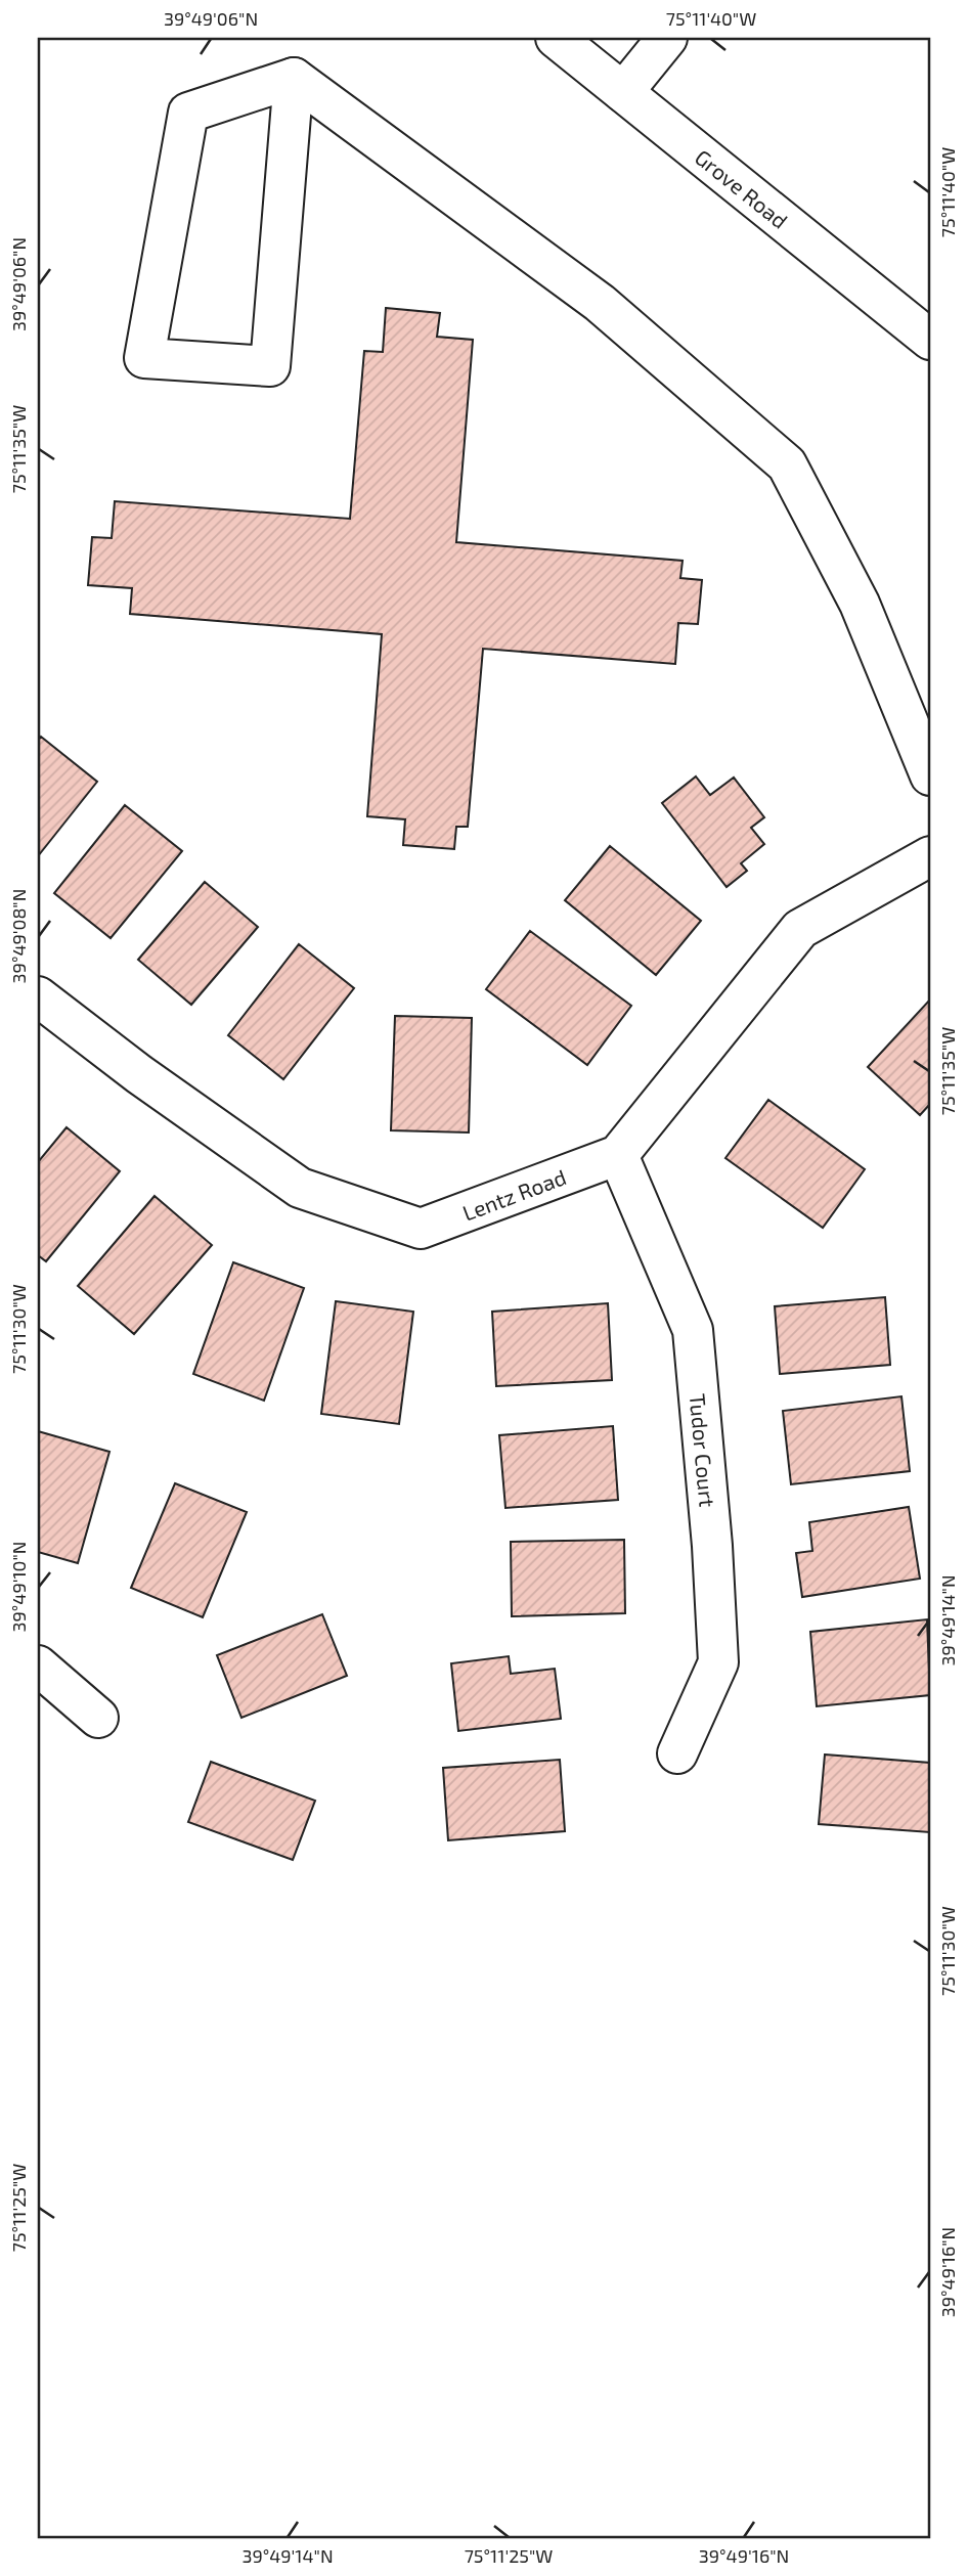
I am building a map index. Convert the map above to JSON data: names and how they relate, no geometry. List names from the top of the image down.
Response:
{
  "streets": {
    "street": ["Grove Road", "Lentz Road", "Tudor Court"]
  },
  "crossings": [
    ["Lentz Road", "Tudor Court"]
  ],
  "coordinates": [
    "39°49'06\"N",
    "75°11'40\"W",
    "75°11'35\"W",
    "39°49'08\"N",
    "75°11'30\"W",
    "39°49'10\"N",
    "39°49'14\"N",
    "75°11'25\"W",
    "39°49'16\"N"
  ]
}
